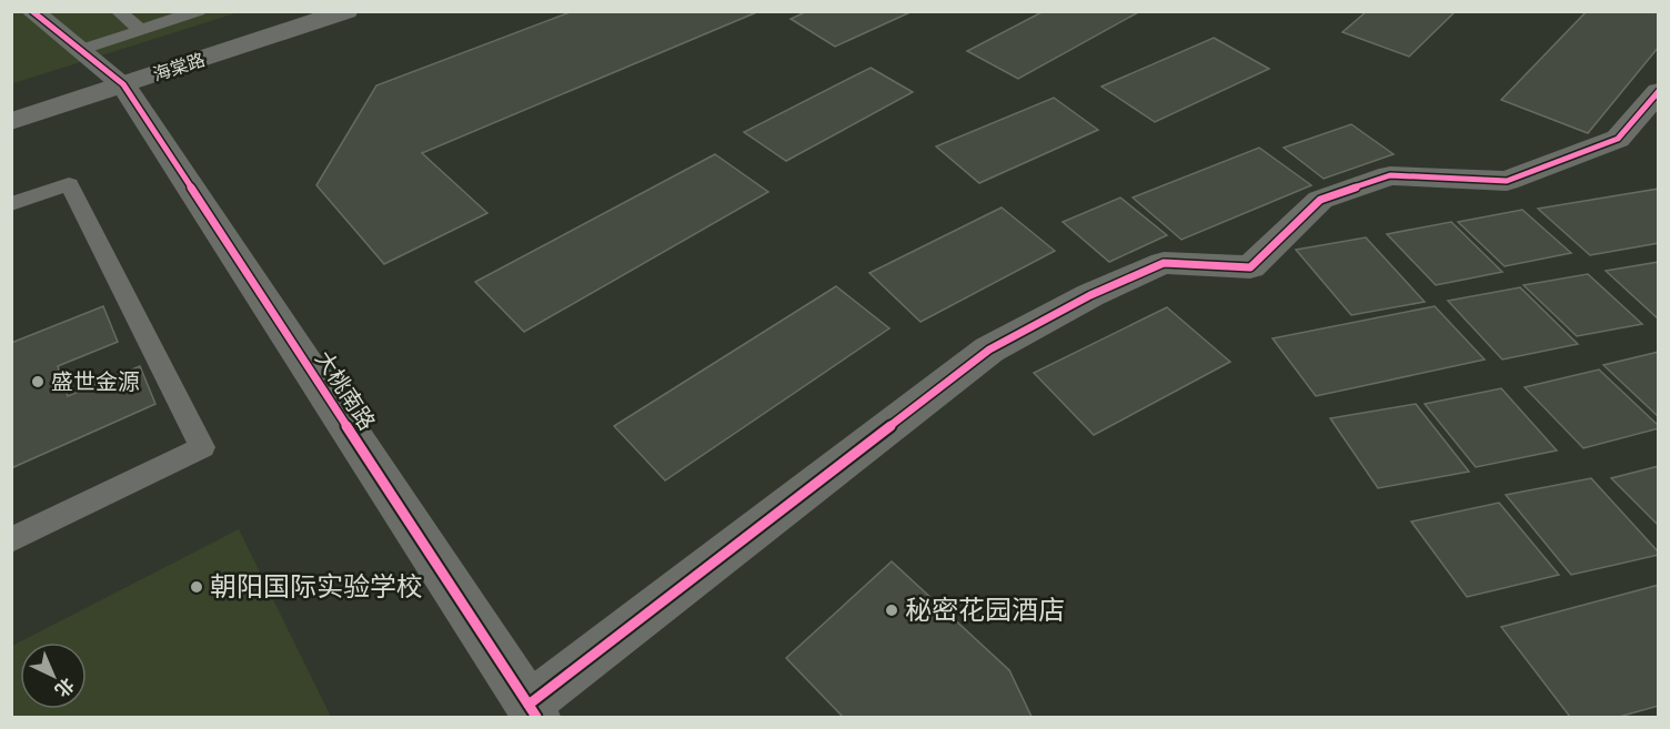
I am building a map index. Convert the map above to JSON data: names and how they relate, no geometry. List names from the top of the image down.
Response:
{
  "streets": {
    "street": ["海棠路", "大桃南路"]
  },
  "crossings": [
    ["海棠路", "大桃南路"]
  ],
  "places": ["盛世金源", "朝阳国际实验学校", "秘密花园酒店"],
  "north": "bottom right"
}
